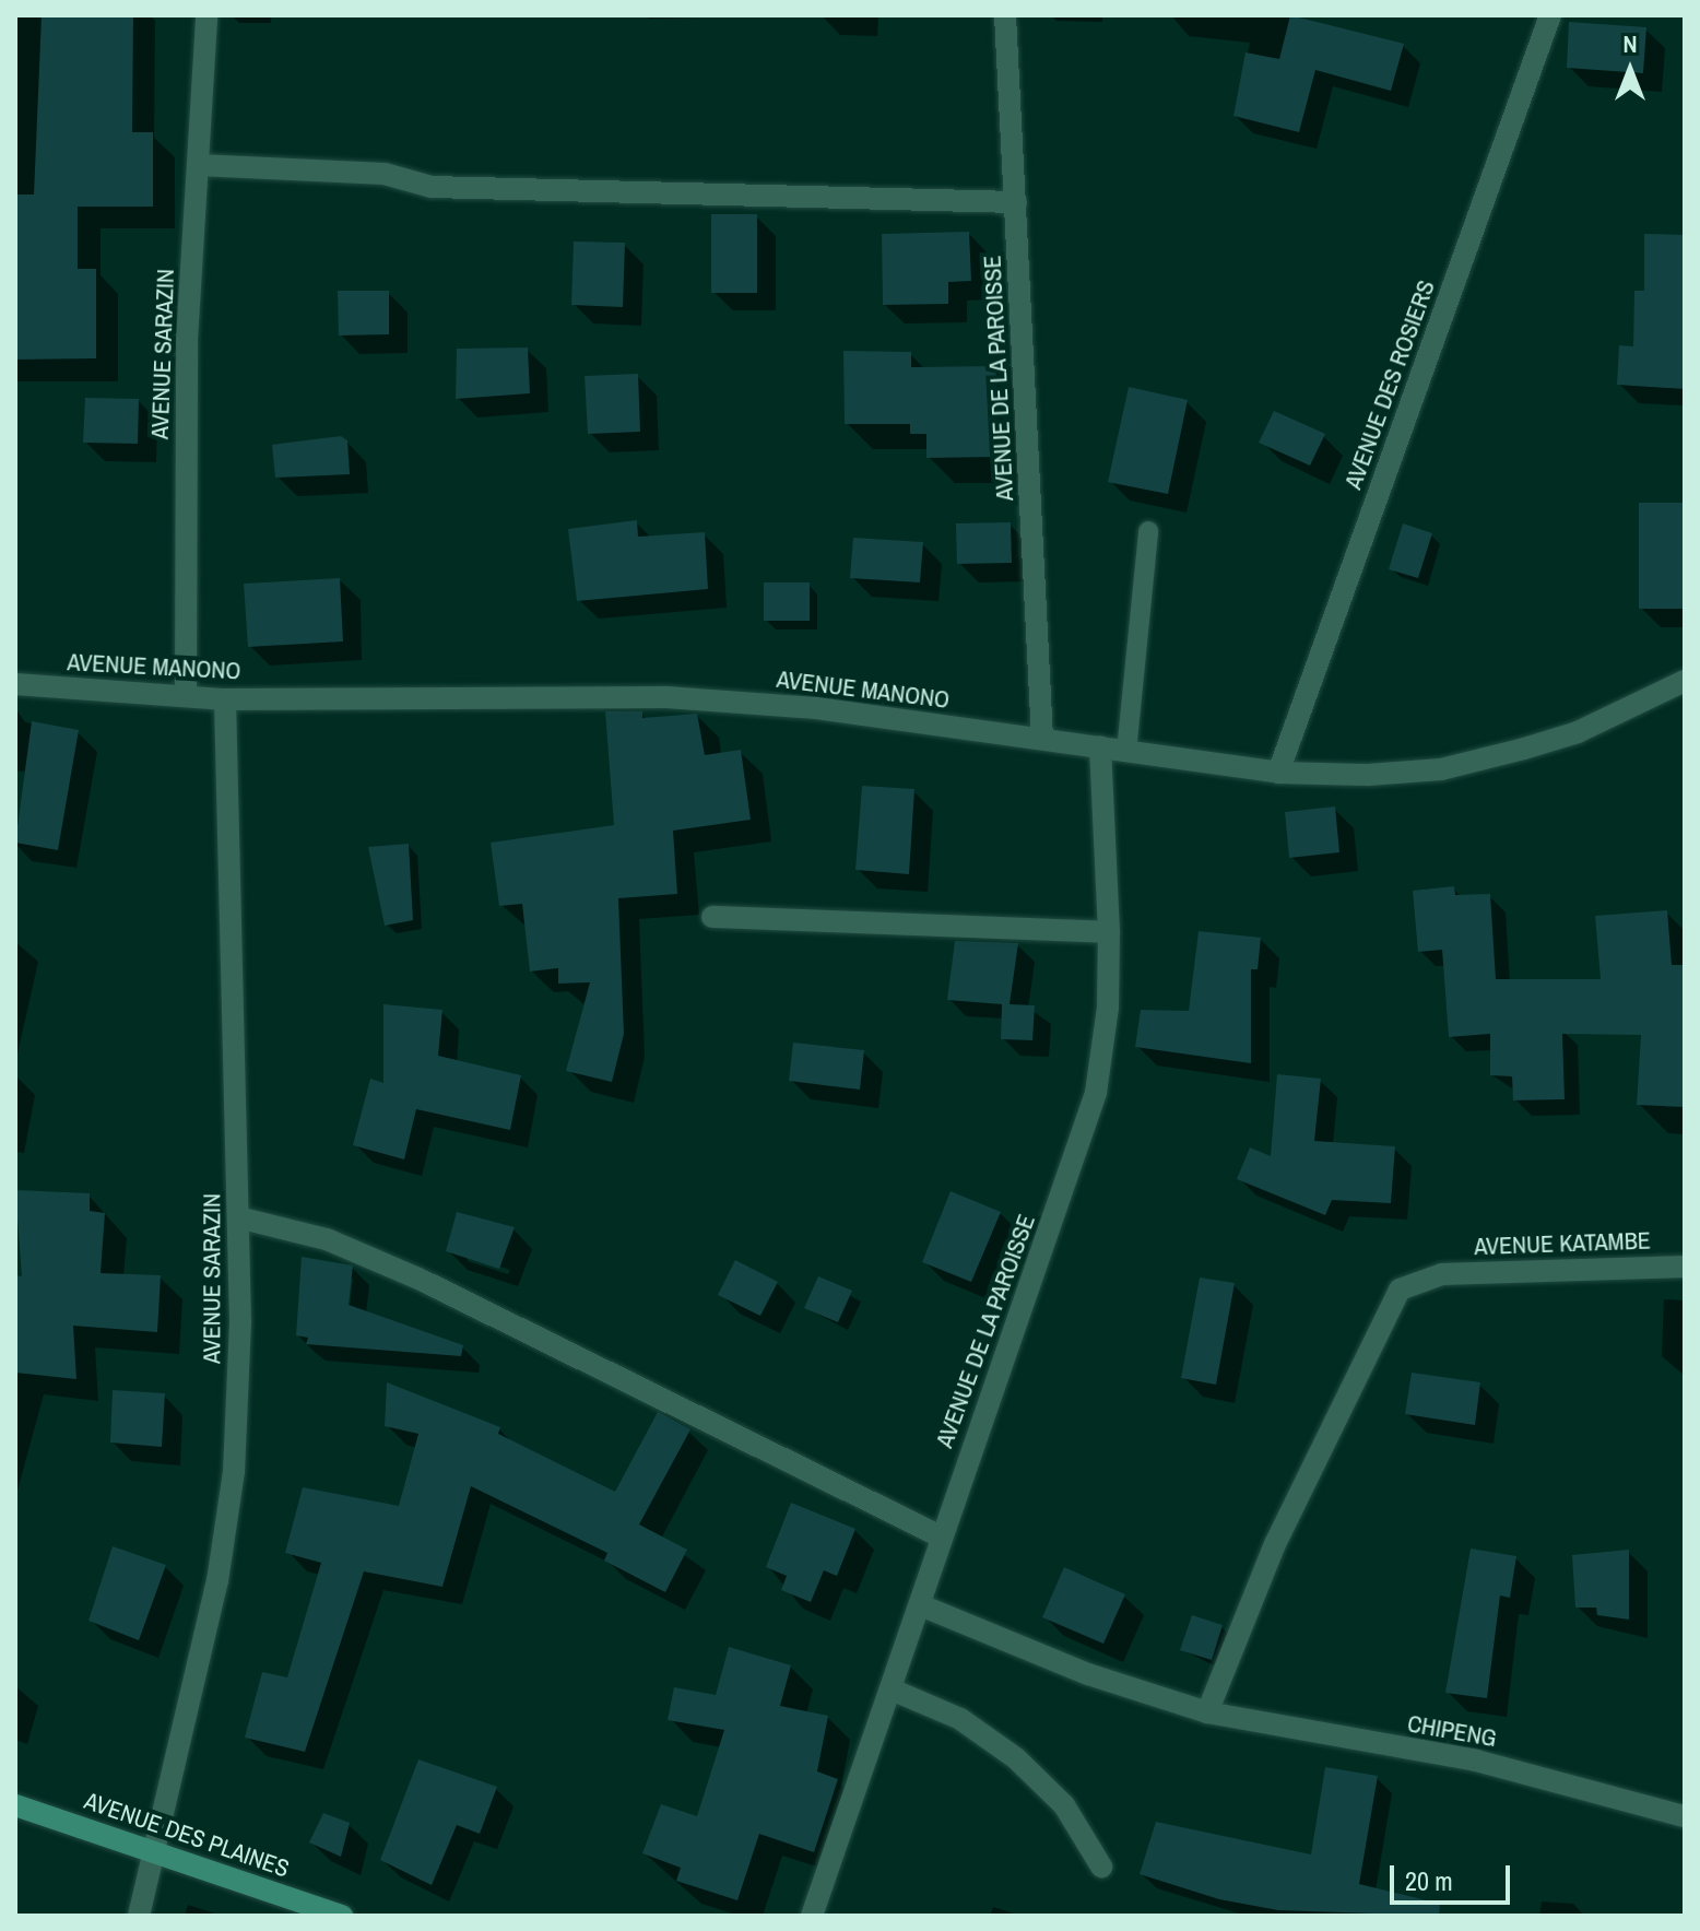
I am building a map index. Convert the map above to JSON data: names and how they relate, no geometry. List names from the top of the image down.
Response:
{
  "streets": {
    "street": [
      "AVENUE SARAZIN",
      "AVENUE DE LA PAROISSE",
      "AVENUE DES ROSIERS",
      "AVENUE MANONO",
      "AVENUE KATAMBE",
      "CHIPENG",
      "AVENUE DES PLAINES"
    ]
  },
  "crossings": [
    ["AVENUE SARAZIN", "AVENUE MANONO"],
    ["AVENUE SARAZIN", "AVENUE DES PLAINES"],
    ["AVENUE DE LA PAROISSE", "AVENUE MANONO"],
    ["AVENUE DE LA PAROISSE", "CHIPENG"],
    ["AVENUE DES ROSIERS", "AVENUE MANONO"],
    ["AVENUE KATAMBE", "CHIPENG"]
  ],
  "scale_bar": "20 m",
  "north": "top"
}
